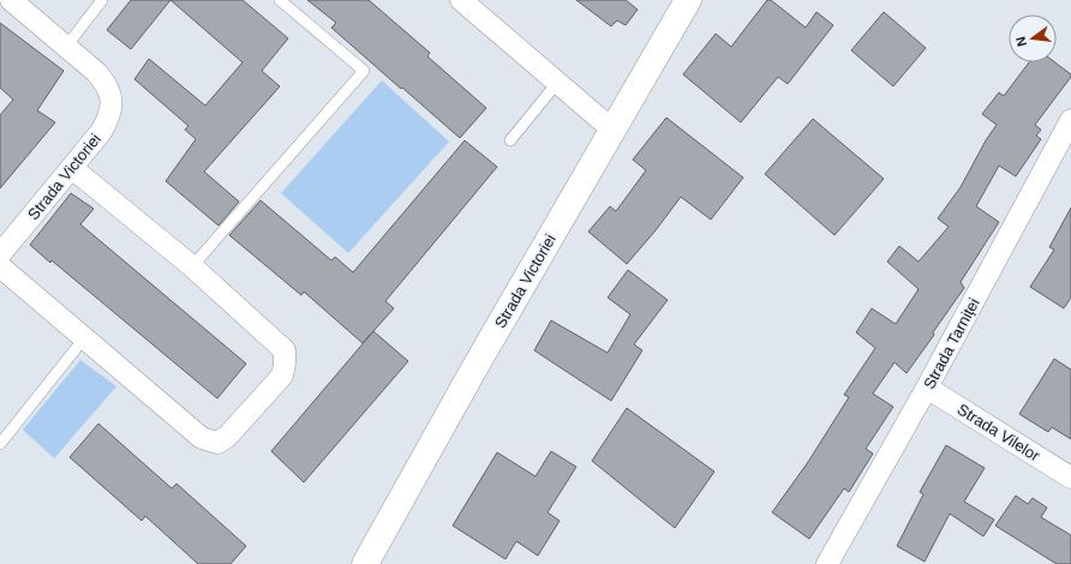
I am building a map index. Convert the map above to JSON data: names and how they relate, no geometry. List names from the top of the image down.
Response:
{
  "streets": {
    "street": ["Strada Victoriei", "Strada Tarniței", "Strada Vilelor"]
  },
  "crossings": [
    ["Strada Tarniței", "Strada Vilelor"]
  ],
  "north": "left"
}
